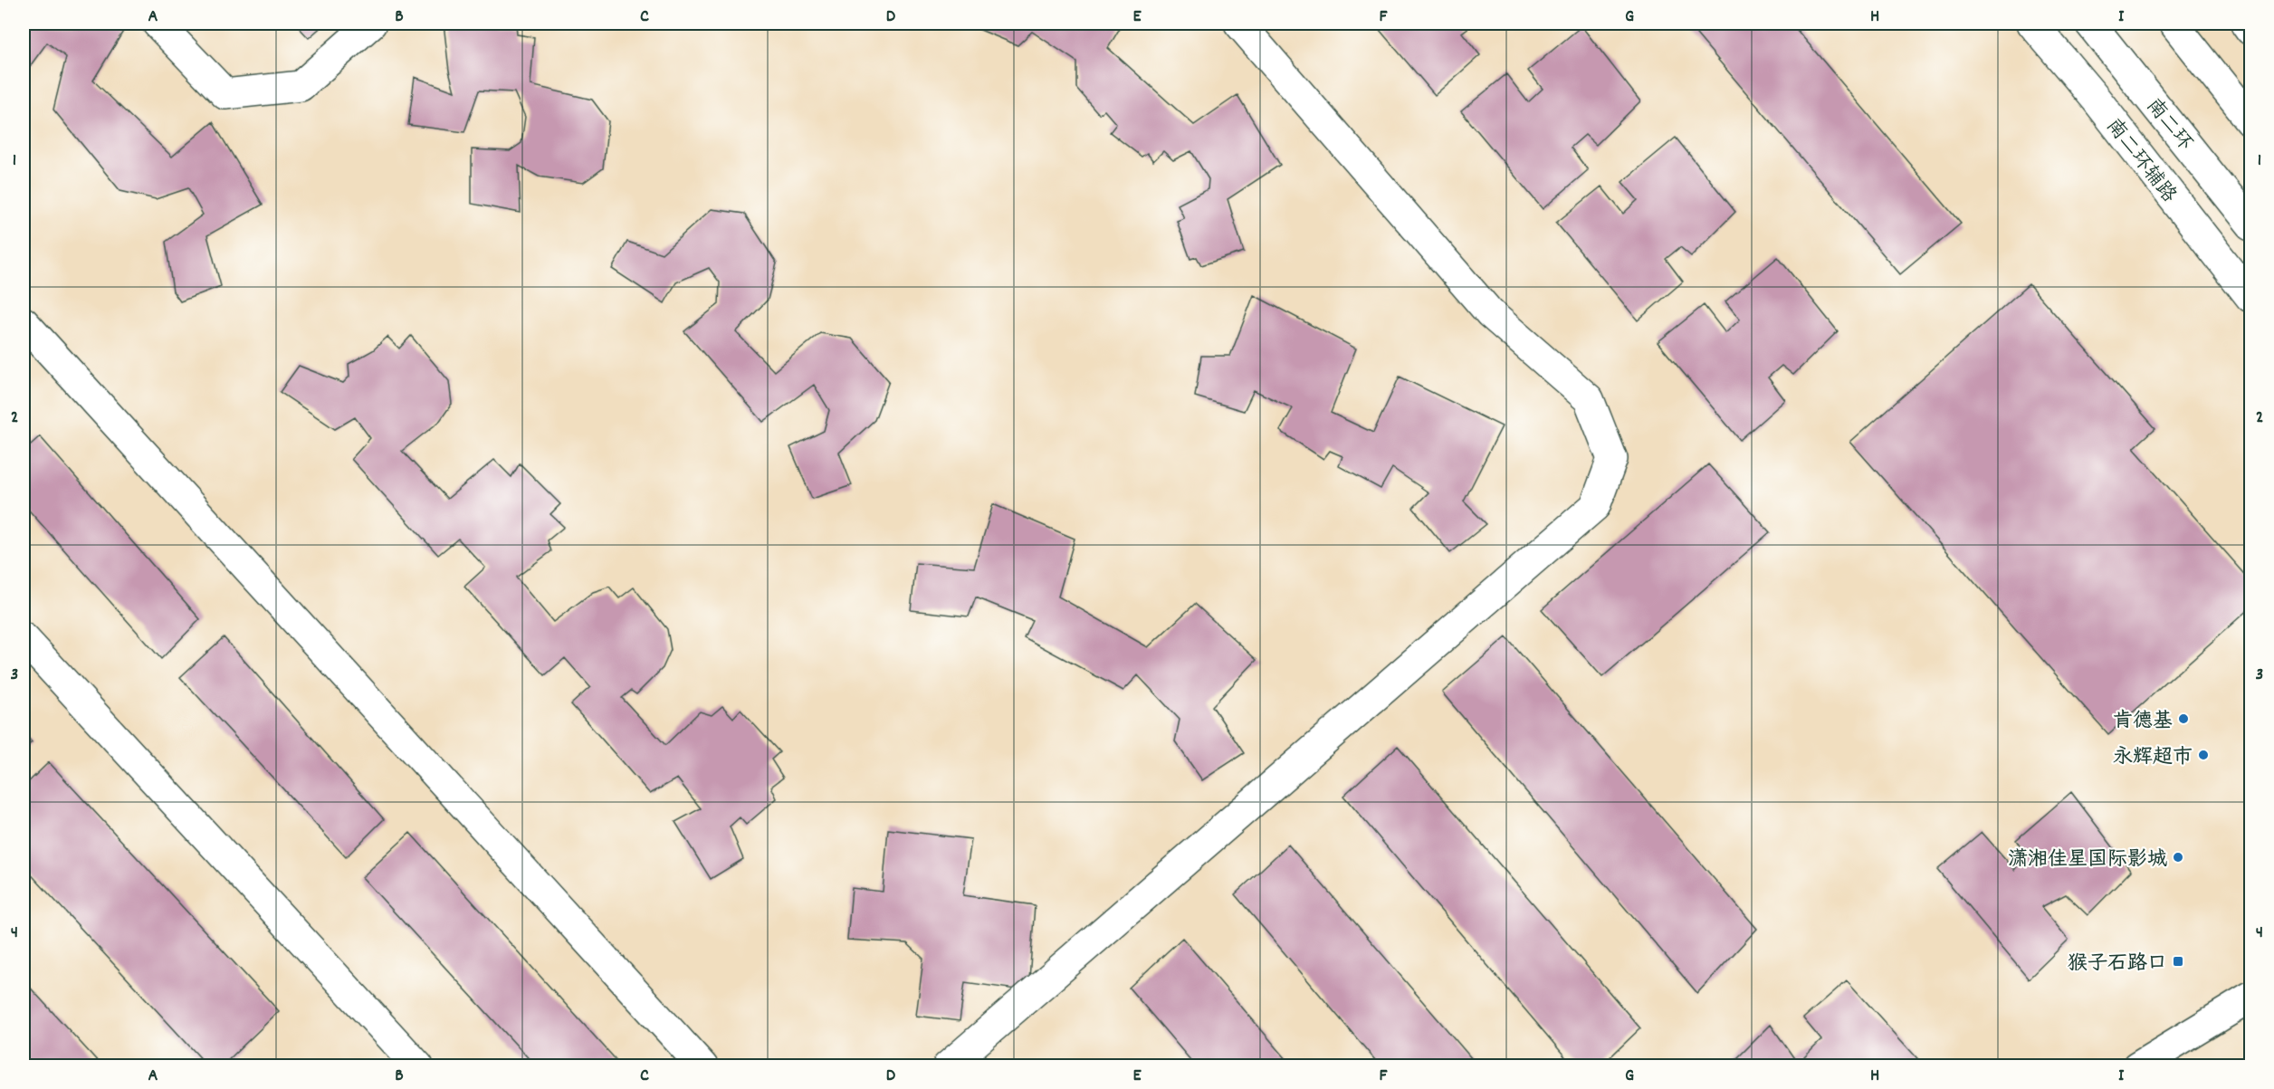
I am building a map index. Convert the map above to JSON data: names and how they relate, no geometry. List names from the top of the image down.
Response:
{
  "streets": {
    "main road": ["南二环", "南二环辅路"]
  },
  "places": {
    "other": ["肯德基", "永辉超市", "潇湘佳星国际影城"],
    "transit": ["猴子石路口"]
  },
  "grid": {
    "columns": [
      "A",
      "B",
      "C",
      "D",
      "E",
      "F",
      "G",
      "H",
      "I"
    ],
    "rows": [
      "1",
      "2",
      "3",
      "4"
    ]
  }
}
